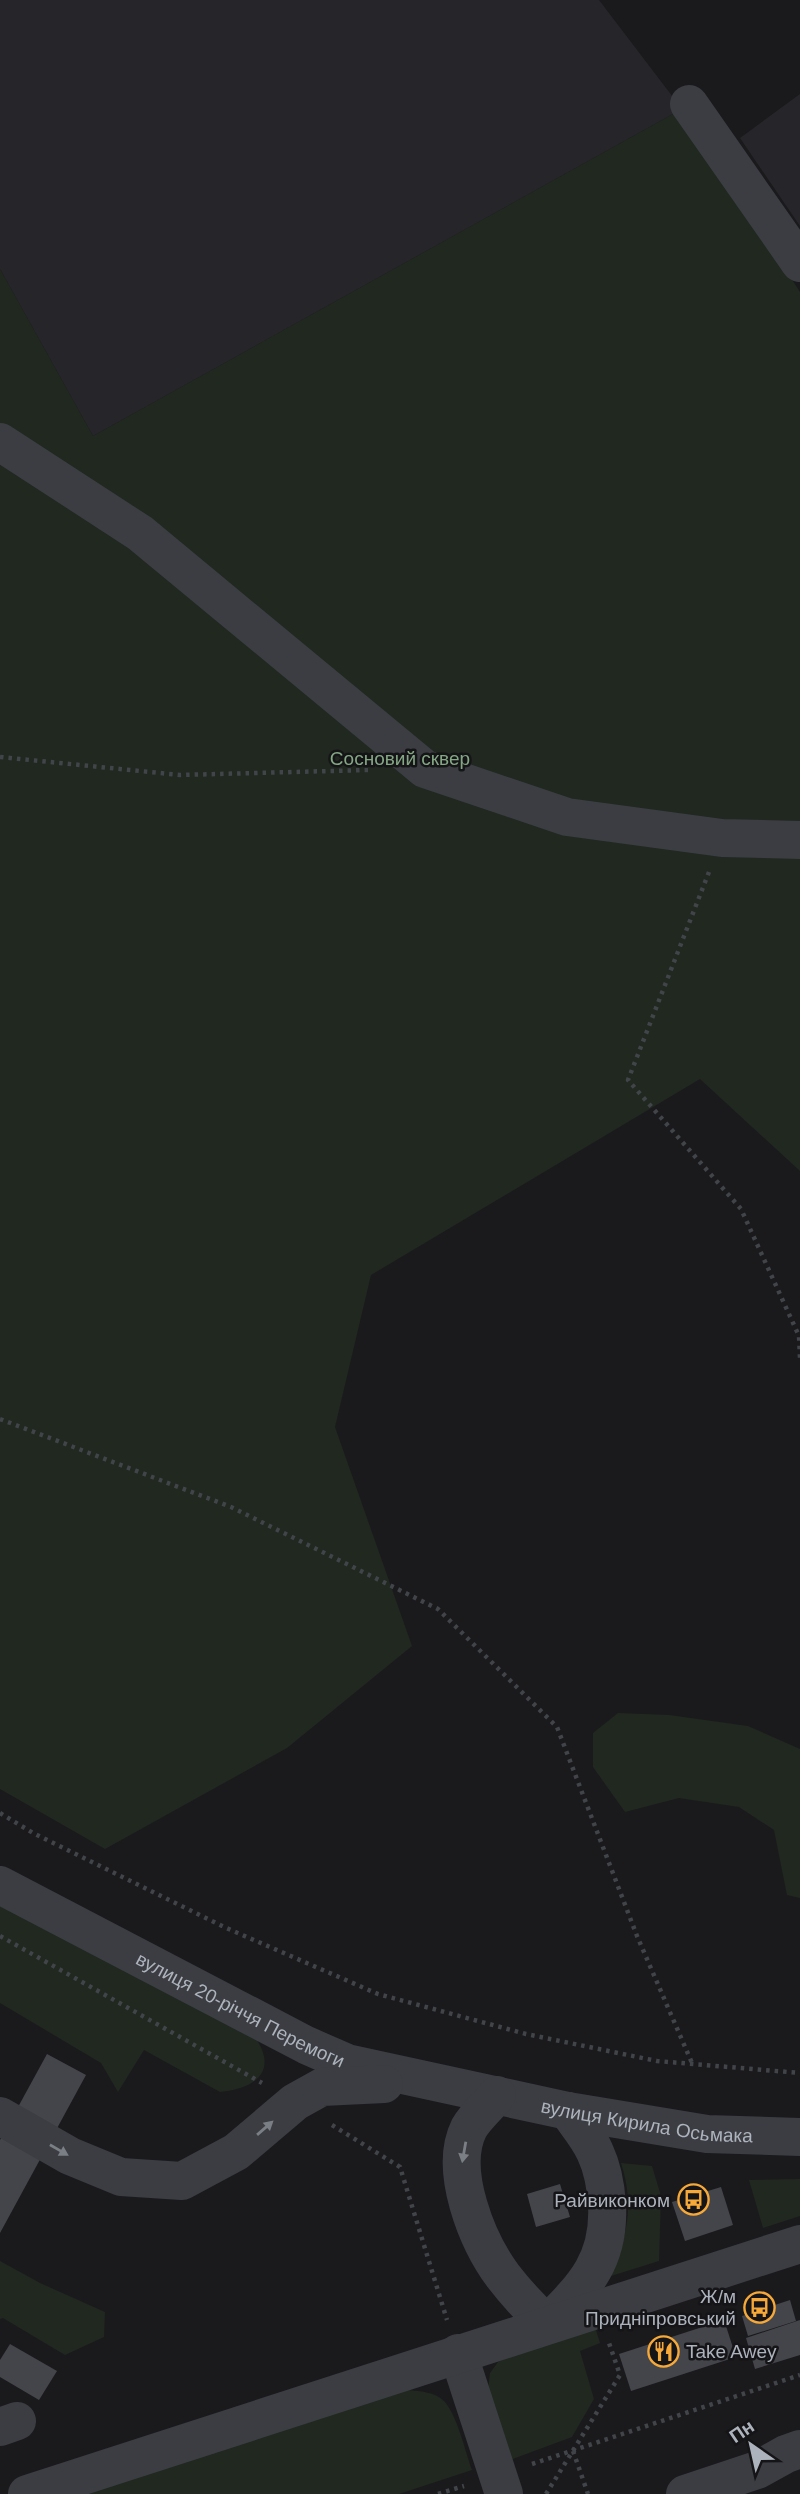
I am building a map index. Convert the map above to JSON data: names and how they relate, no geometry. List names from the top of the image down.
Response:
{
  "streets": {
    "street": ["вулиця 20-річчя Перемоги", "вулиця Кирила Осьмака"]
  },
  "crossings": [
    ["вулиця 20-річчя Перемоги", "вулиця Кирила Осьмака"]
  ],
  "parks": ["Сосновий сквер"],
  "places": {
    "bus stop": ["Райвиконком", "Ж/м Придніпровський"],
    "restaurant": ["Take Awey"]
  },
  "north": "top left"
}
